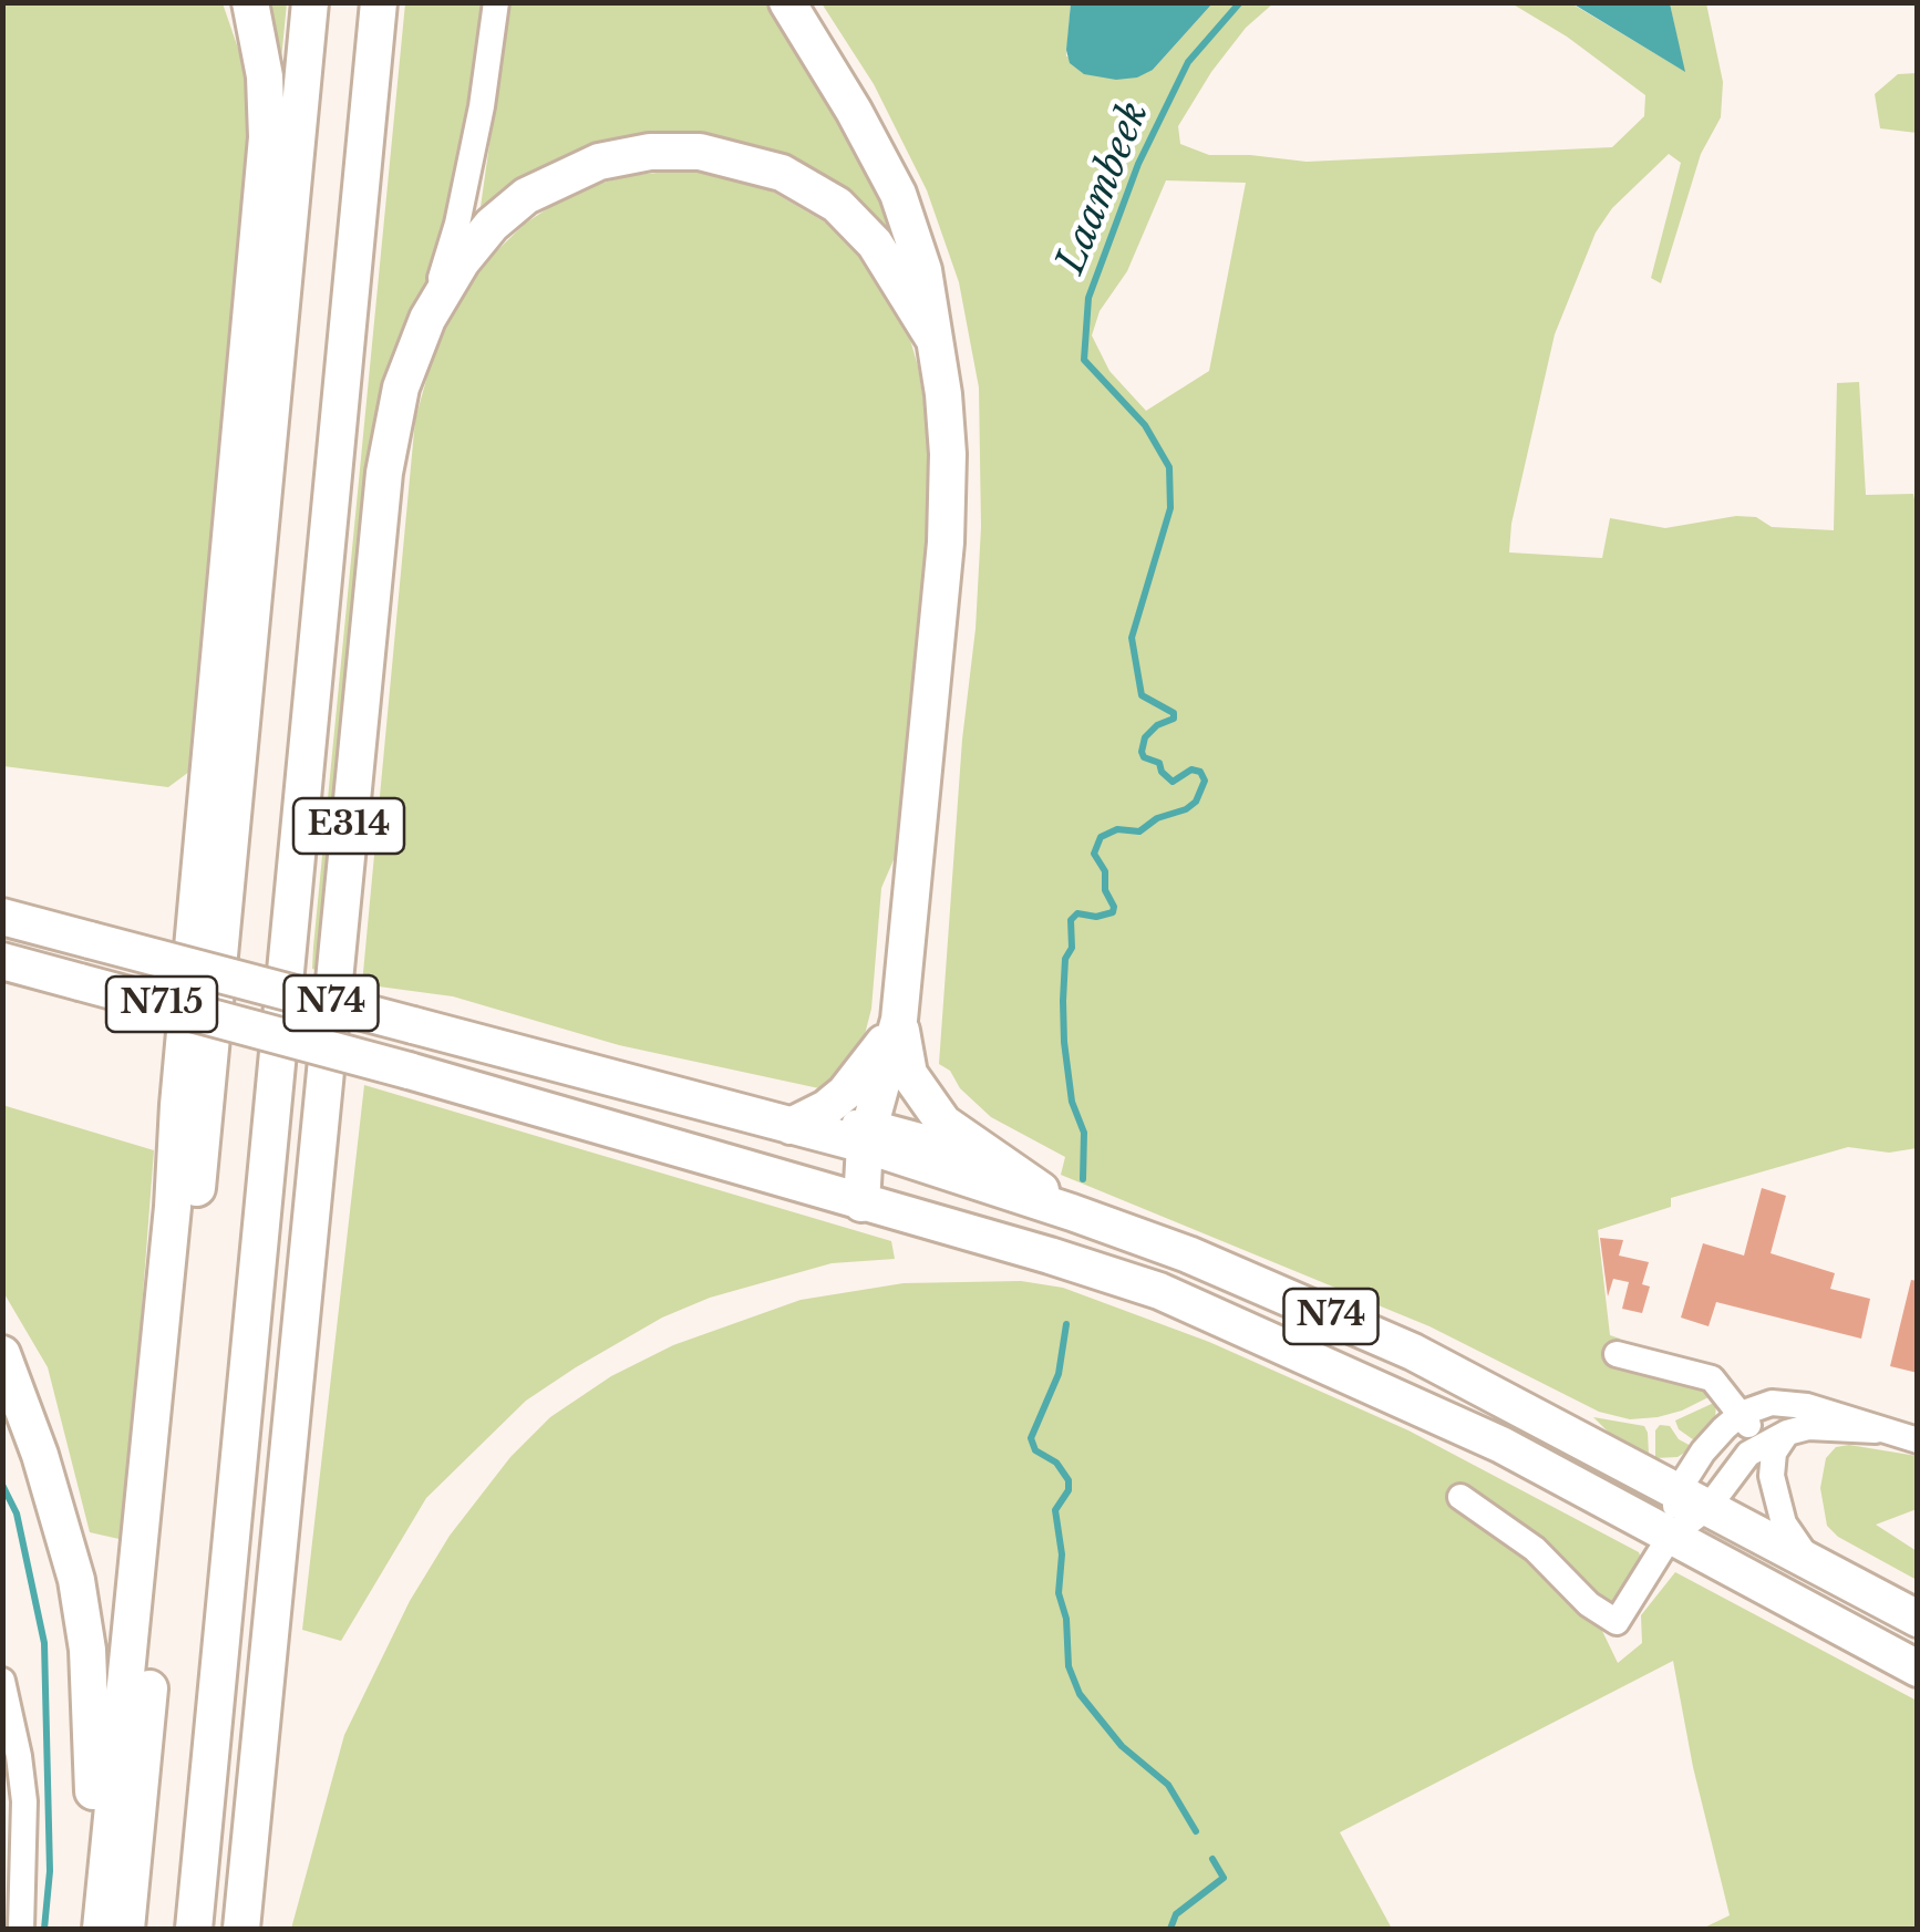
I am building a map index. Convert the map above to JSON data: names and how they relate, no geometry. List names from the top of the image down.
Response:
{
  "streets": {
    "highway": ["E314", "N74", "N715"]
  },
  "crossings": [
    ["E314", "N74"],
    ["N74", "N715"]
  ],
  "water": ["Laambeek"]
}
